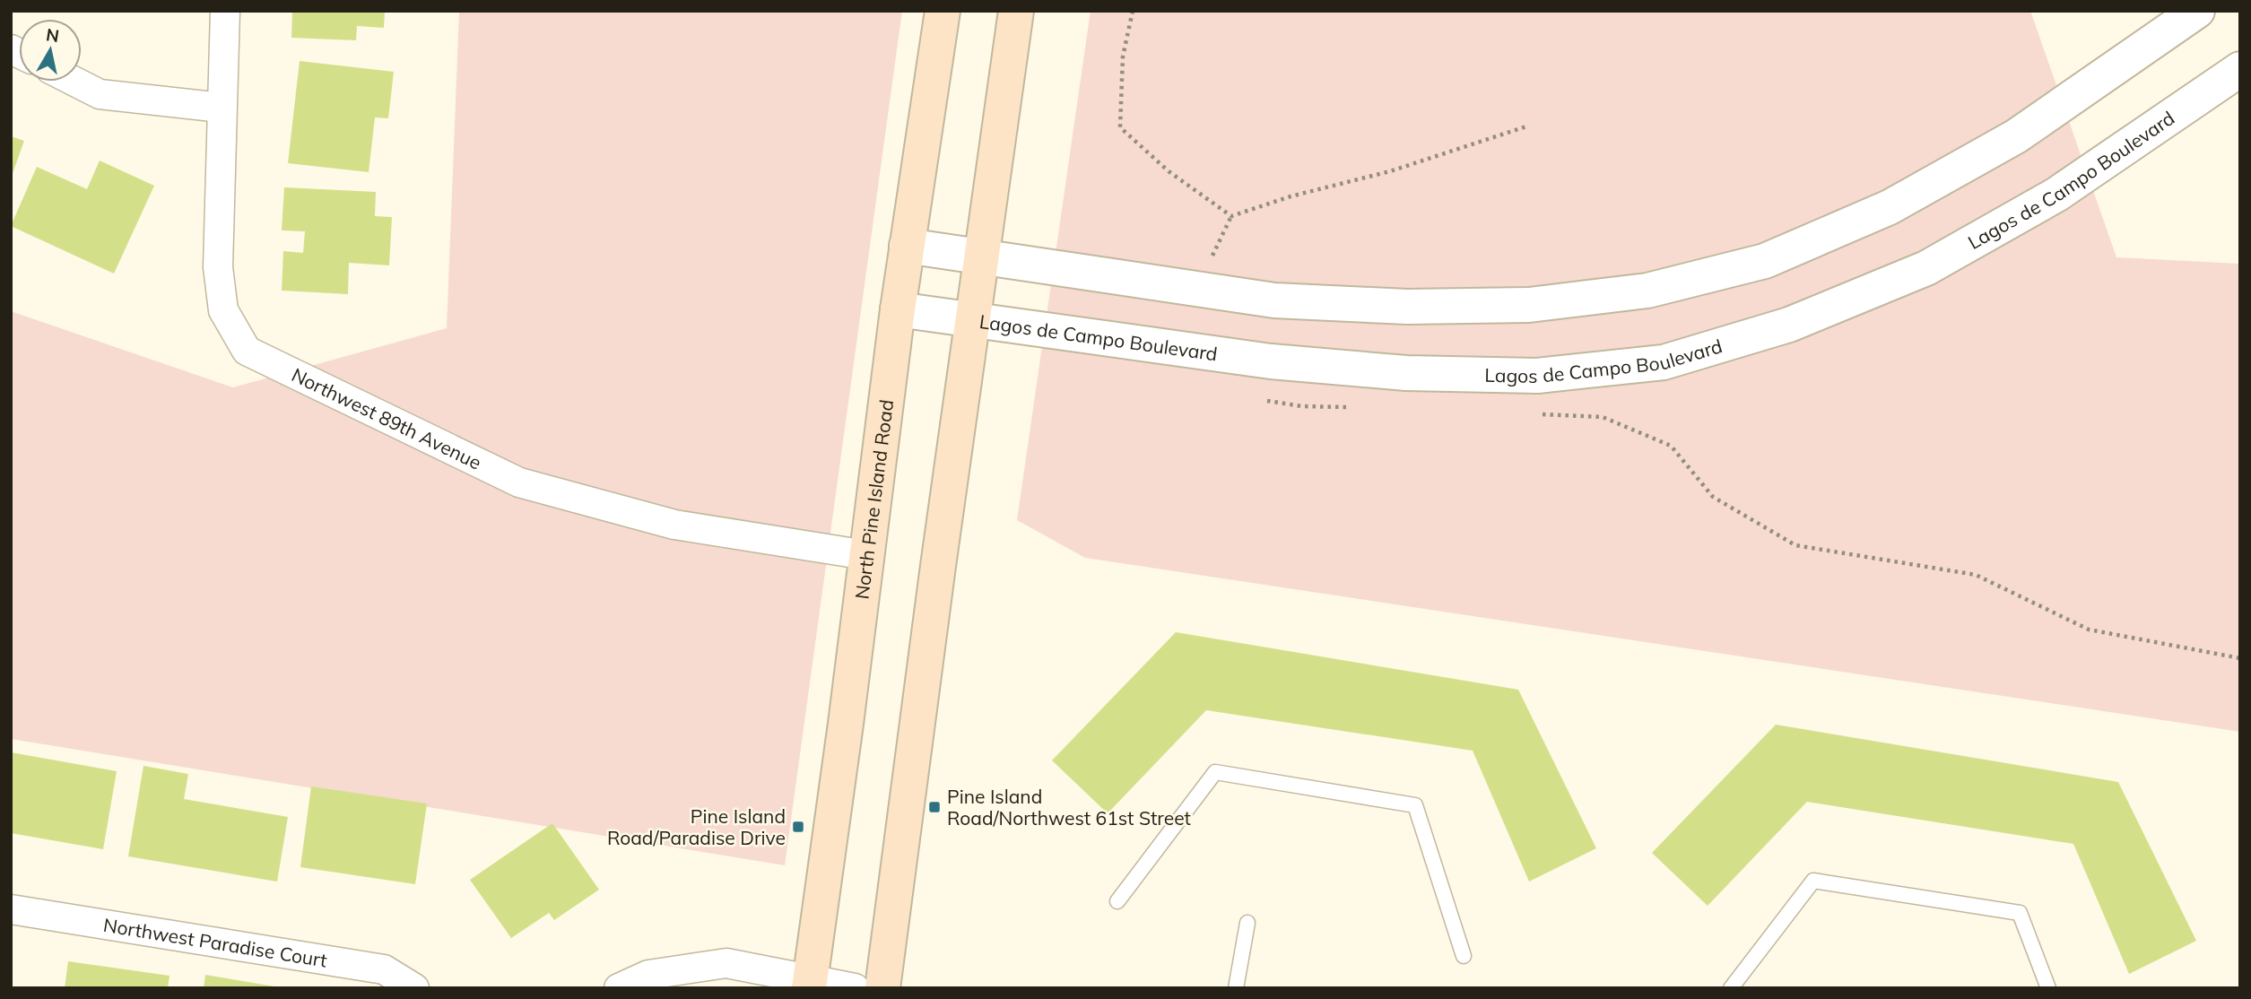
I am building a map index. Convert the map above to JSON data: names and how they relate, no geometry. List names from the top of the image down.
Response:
{
  "streets": {
    "main road": ["North Pine Island Road"],
    "street": ["Lagos de Campo Boulevard", "Northwest 89th Avenue", "Northwest Paradise Court"]
  },
  "crossings": [
    ["Lagos de Campo Boulevard", "North Pine Island Road"],
    ["Northwest 89th Avenue", "North Pine Island Road"]
  ],
  "places": {
    "transit": ["Pine Island Road/Northwest 61st Street", "Pine Island Road/Paradise Drive"]
  },
  "north": "top"
}
